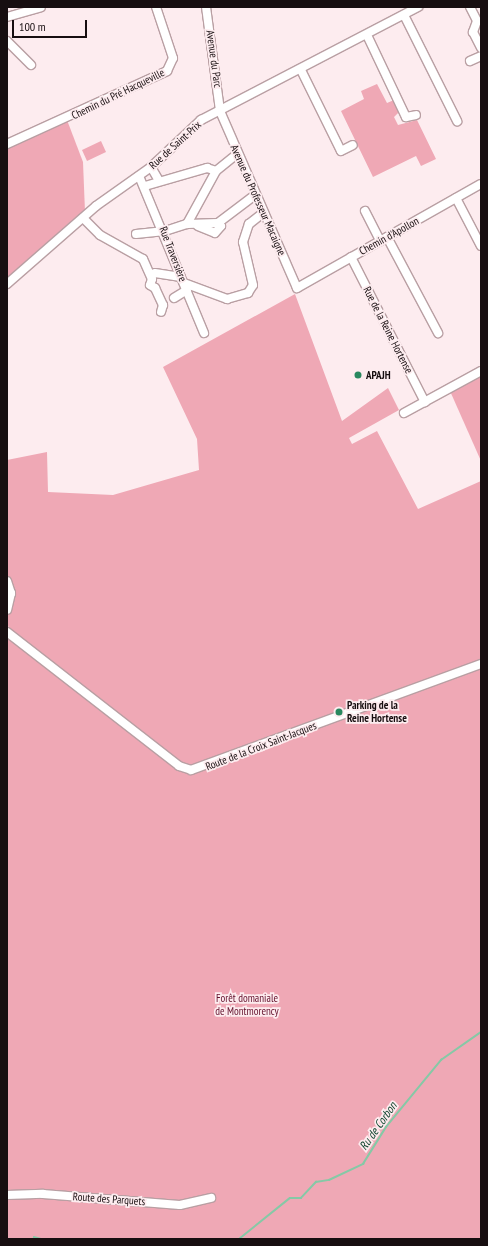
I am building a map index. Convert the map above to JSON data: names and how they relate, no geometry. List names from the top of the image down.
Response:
{
  "streets": {
    "street": [
      "Avenue du Parc",
      "Chemin du Pré Hacqueville",
      "Rue de Saint-Prix",
      "Avenue du Professeur Macaigne",
      "Chemin d'Apollon",
      "Rue Traversière",
      "Rue de la Reine Hortense",
      "Route de la Croix Saint-Jacques",
      "Route des Parquets"
    ]
  },
  "crossings": [
    ["Avenue du Parc", "Rue de Saint-Prix"],
    ["Avenue du Parc", "Avenue du Professeur Macaigne"],
    ["Rue de Saint-Prix", "Avenue du Professeur Macaigne"],
    ["Rue de Saint-Prix", "Rue Traversière"],
    ["Avenue du Professeur Macaigne", "Chemin d'Apollon"],
    ["Chemin d'Apollon", "Rue de la Reine Hortense"]
  ],
  "water": ["Ru de Corbon"],
  "parks": ["Forêt domaniale de Montmorency"],
  "places": ["APAJH", "Parking de la Reine Hortense"],
  "scale_bar": "100 m"
}
